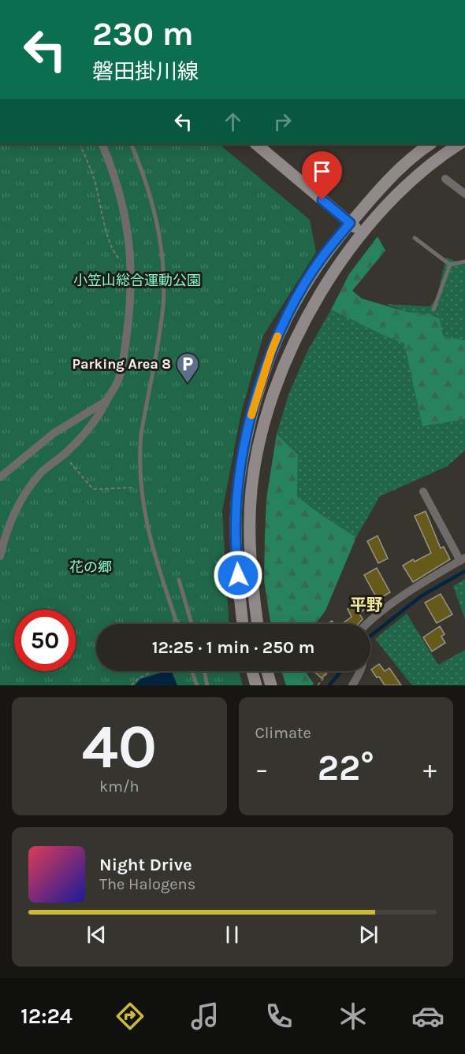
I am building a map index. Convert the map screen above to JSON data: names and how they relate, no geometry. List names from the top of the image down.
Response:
{
  "districts": ["平野"],
  "parks": ["小笠山総合運動公園", "花の郷"],
  "places": {
    "parking": ["Parking Area 8"]
  },
  "page": {
    "turn": ["230 m", "磐田掛川線"],
    "limit": "50",
    "trip": "12:25 · 1 min · 250 m",
    "tile": [
      ["40", "km/h"],
      "Climate"
    ],
    "heat": ["−", "22°", "+"],
    "song": ["Night Drive", "The Halogens"],
    "tabs": "12:24"
  }
}
